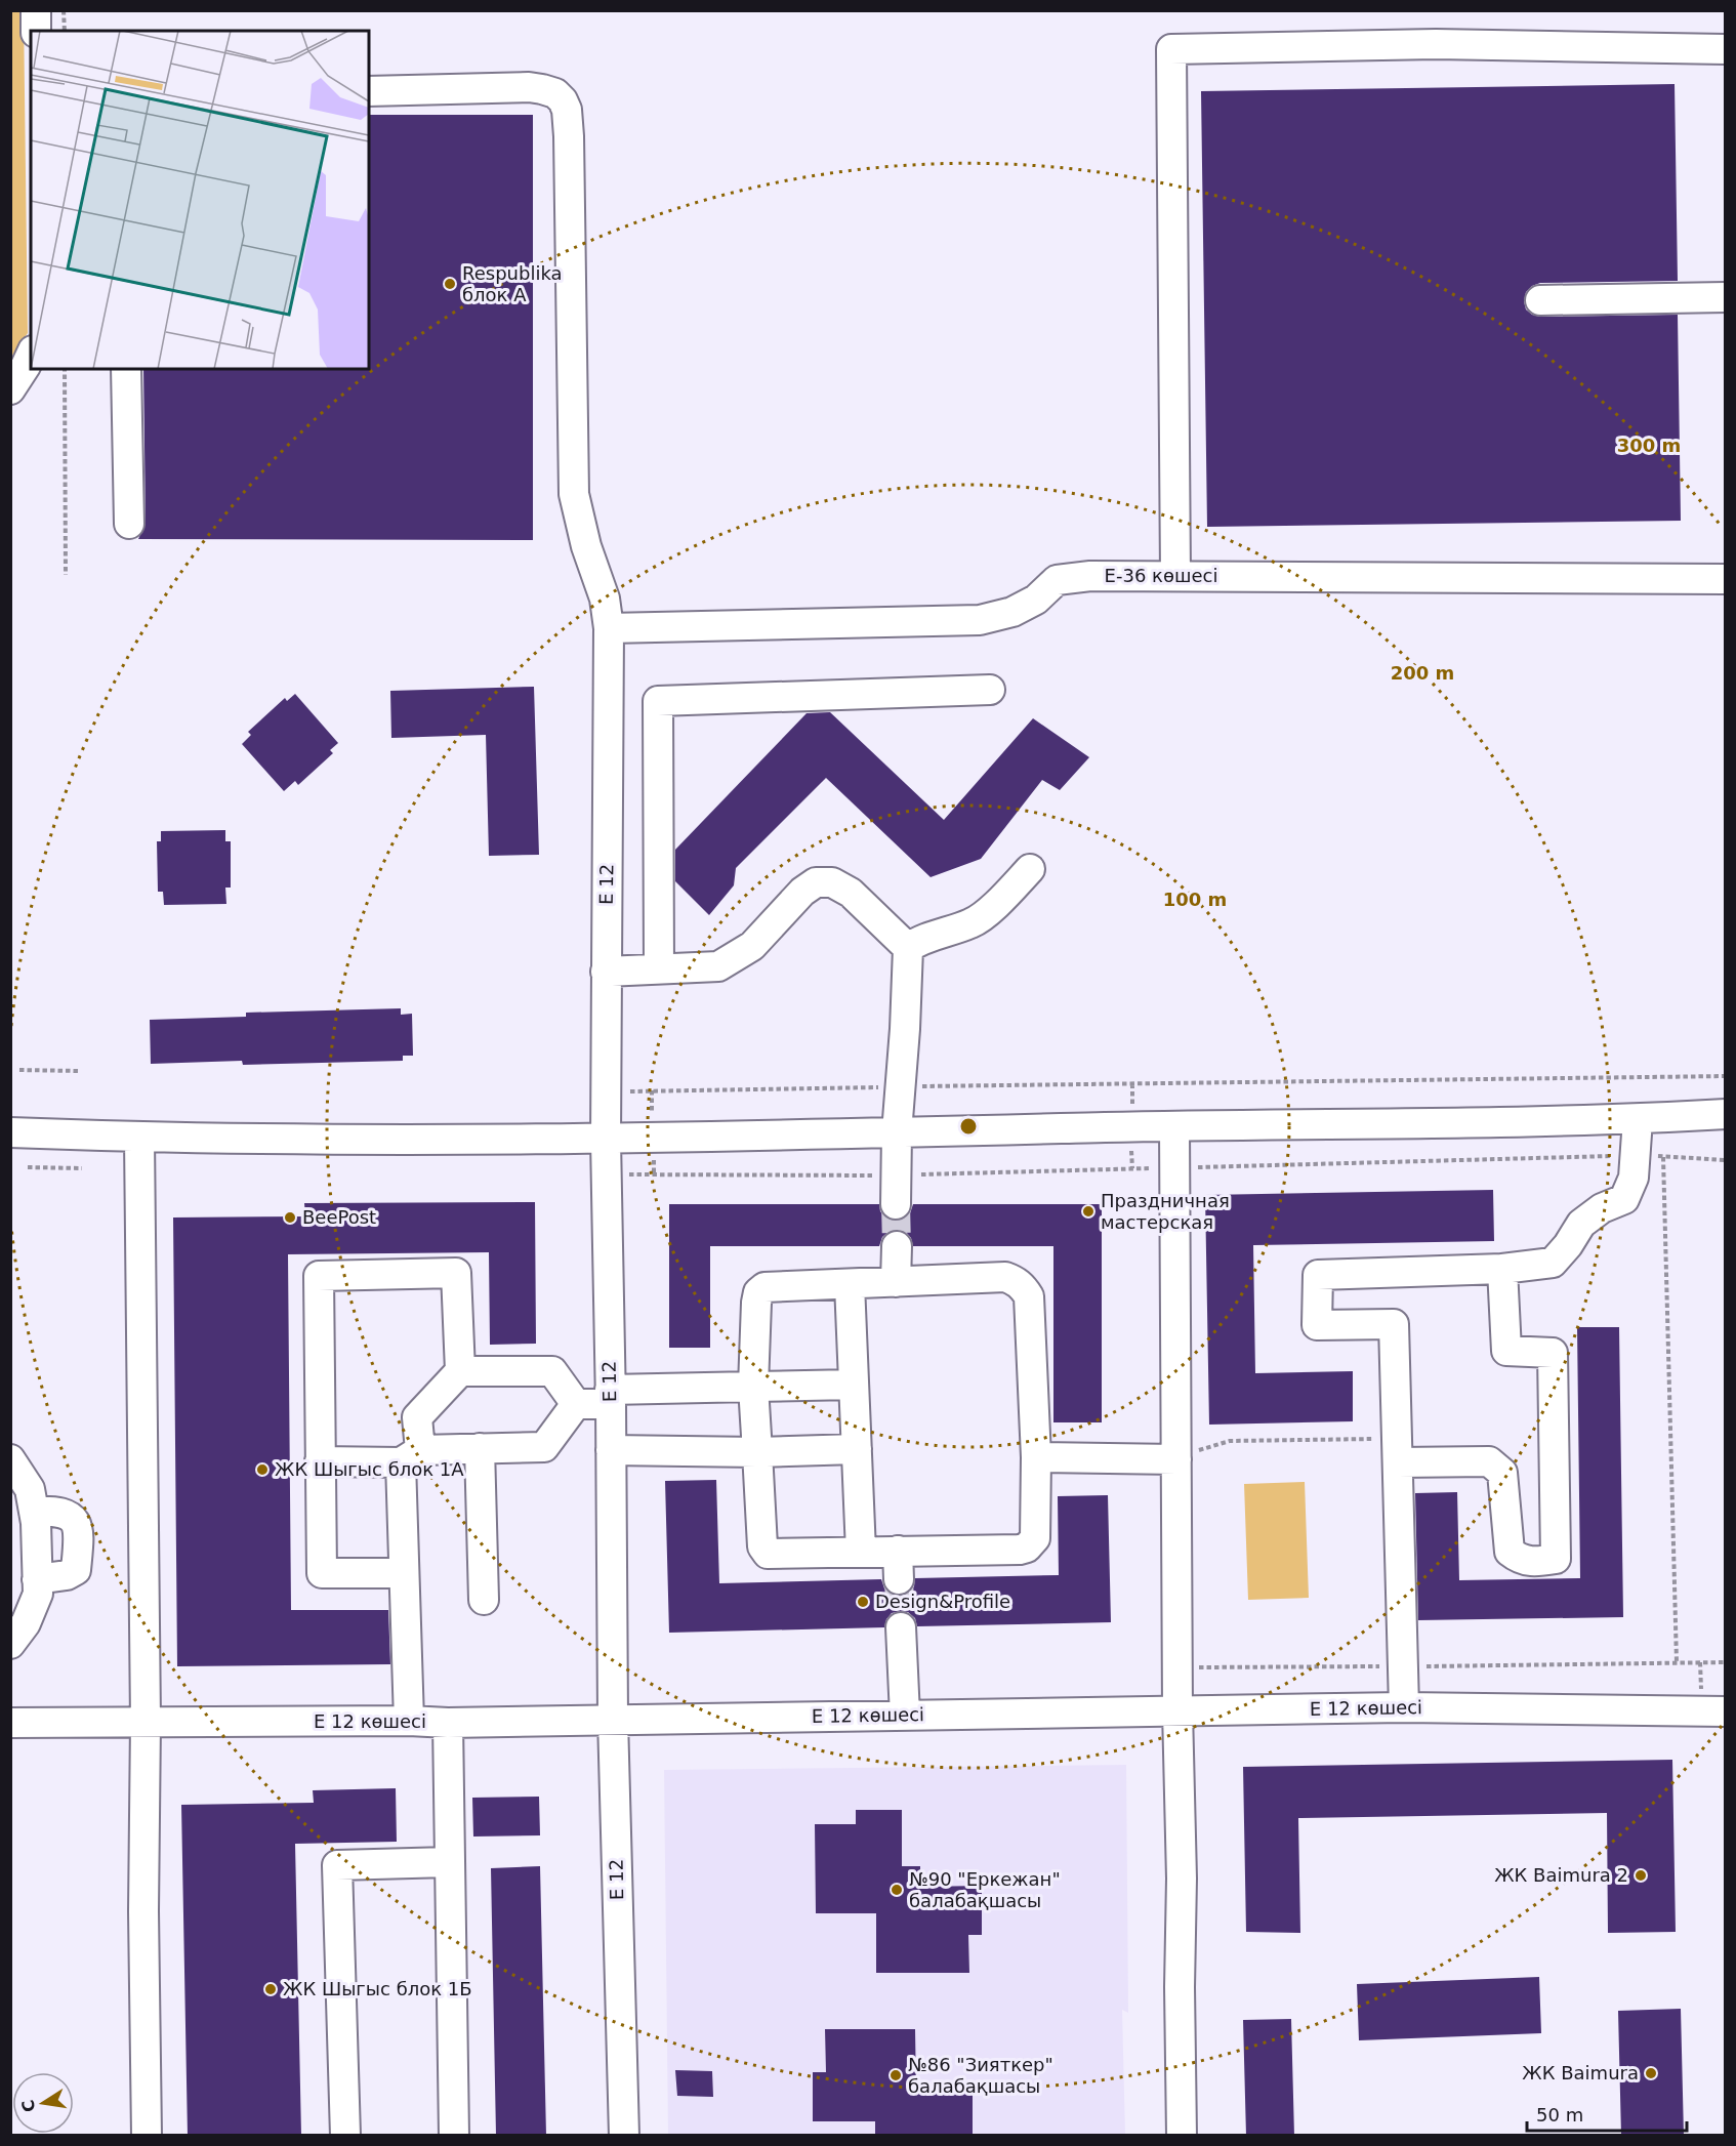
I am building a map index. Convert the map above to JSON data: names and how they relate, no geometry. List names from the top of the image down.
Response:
{
  "streets": {
    "street": ["Е-36 көшесі", "E 12", "Е 12 көшесі"]
  },
  "crossings": [
    ["Е-36 көшесі", "E 12"],
    ["E 12", "Е 12 көшесі"]
  ],
  "places": [
    "Respublika блок А",
    "Праздничная мастерская",
    "BeePost",
    "ЖК Шыгыс блок 1А",
    "Design&Profile",
    "ЖК Baimura 2",
    "№90 \"Еркежан\" балабақшасы",
    "ЖК Шыгыс блок 1Б",
    "ЖК Baimura",
    "№86 \"Зияткер\" балабақшасы"
  ],
  "scale_bar": "50 m",
  "north": "left",
  "rings": ["300 m", "200 m", "100 m"]
}
